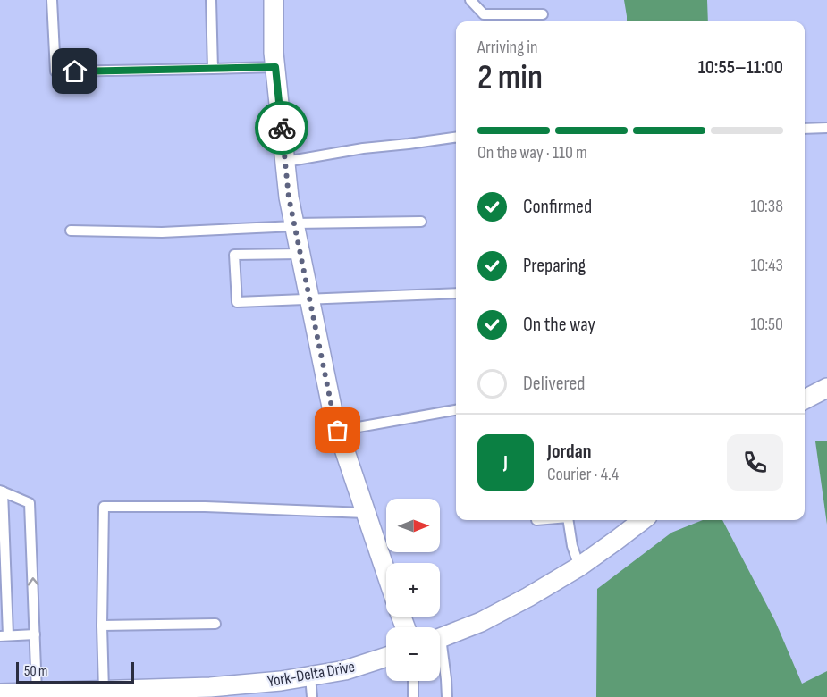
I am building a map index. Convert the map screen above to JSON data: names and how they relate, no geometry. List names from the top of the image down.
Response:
{
  "streets": {
    "street": ["York-Delta Drive"]
  },
  "scale_bar": "50 m",
  "north": "right",
  "page": {
    "heading": ["2 min", "Arriving in", "10:55–11:00"],
    "panel": ["Jordan", "Courier · 4.4"],
    "bar": "On the way · 110 m",
    "list": [
      ["Confirmed", "10:38"],
      ["Preparing", "10:43"],
      ["On the way", "10:50"],
      "Delivered"
    ],
    "round": "J",
    "map_buttons": ["+", "−"],
    "scale": "50 m"
  }
}
